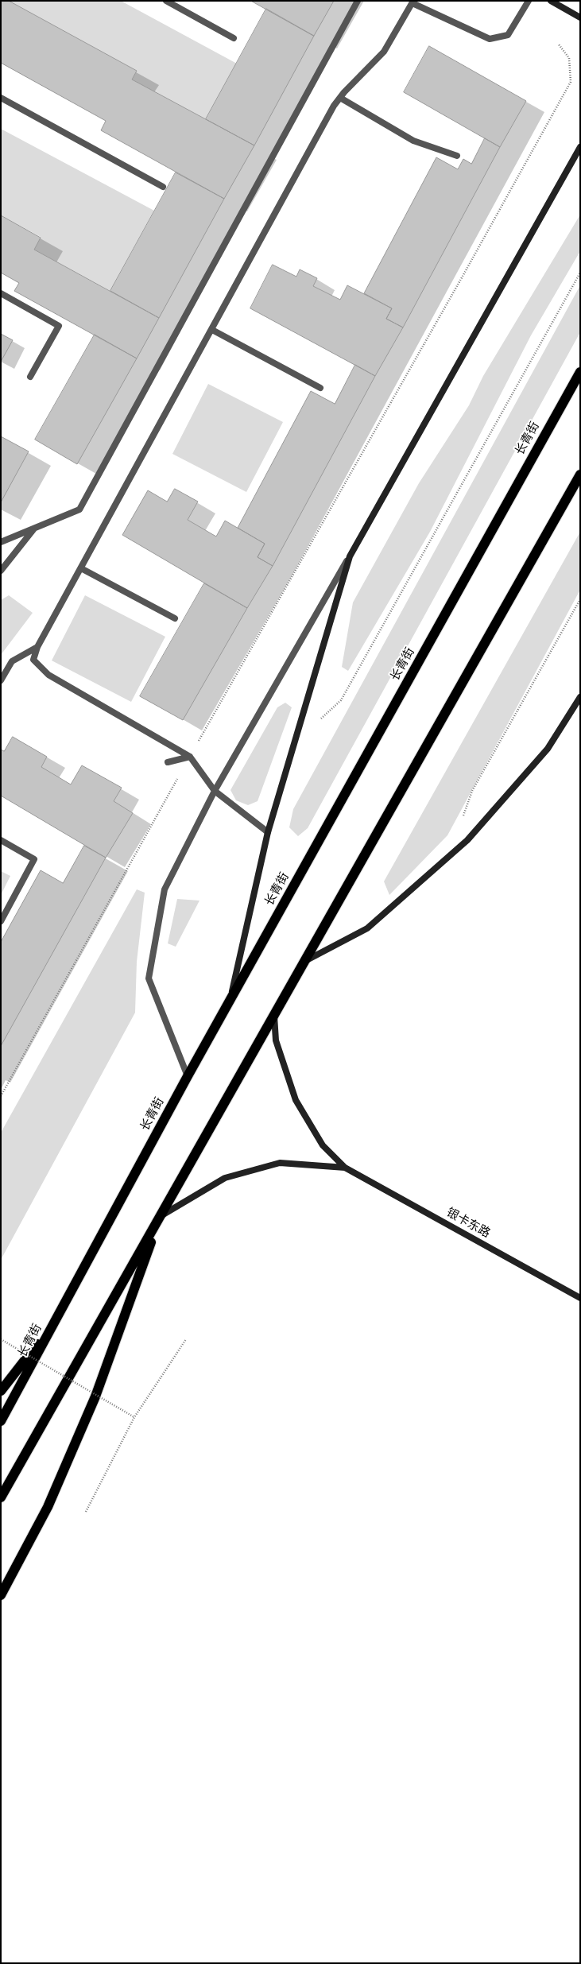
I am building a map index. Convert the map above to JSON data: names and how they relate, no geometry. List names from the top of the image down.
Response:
{
  "streets": {
    "highway": ["长青街"],
    "street": ["银卡东路"]
  }
}
